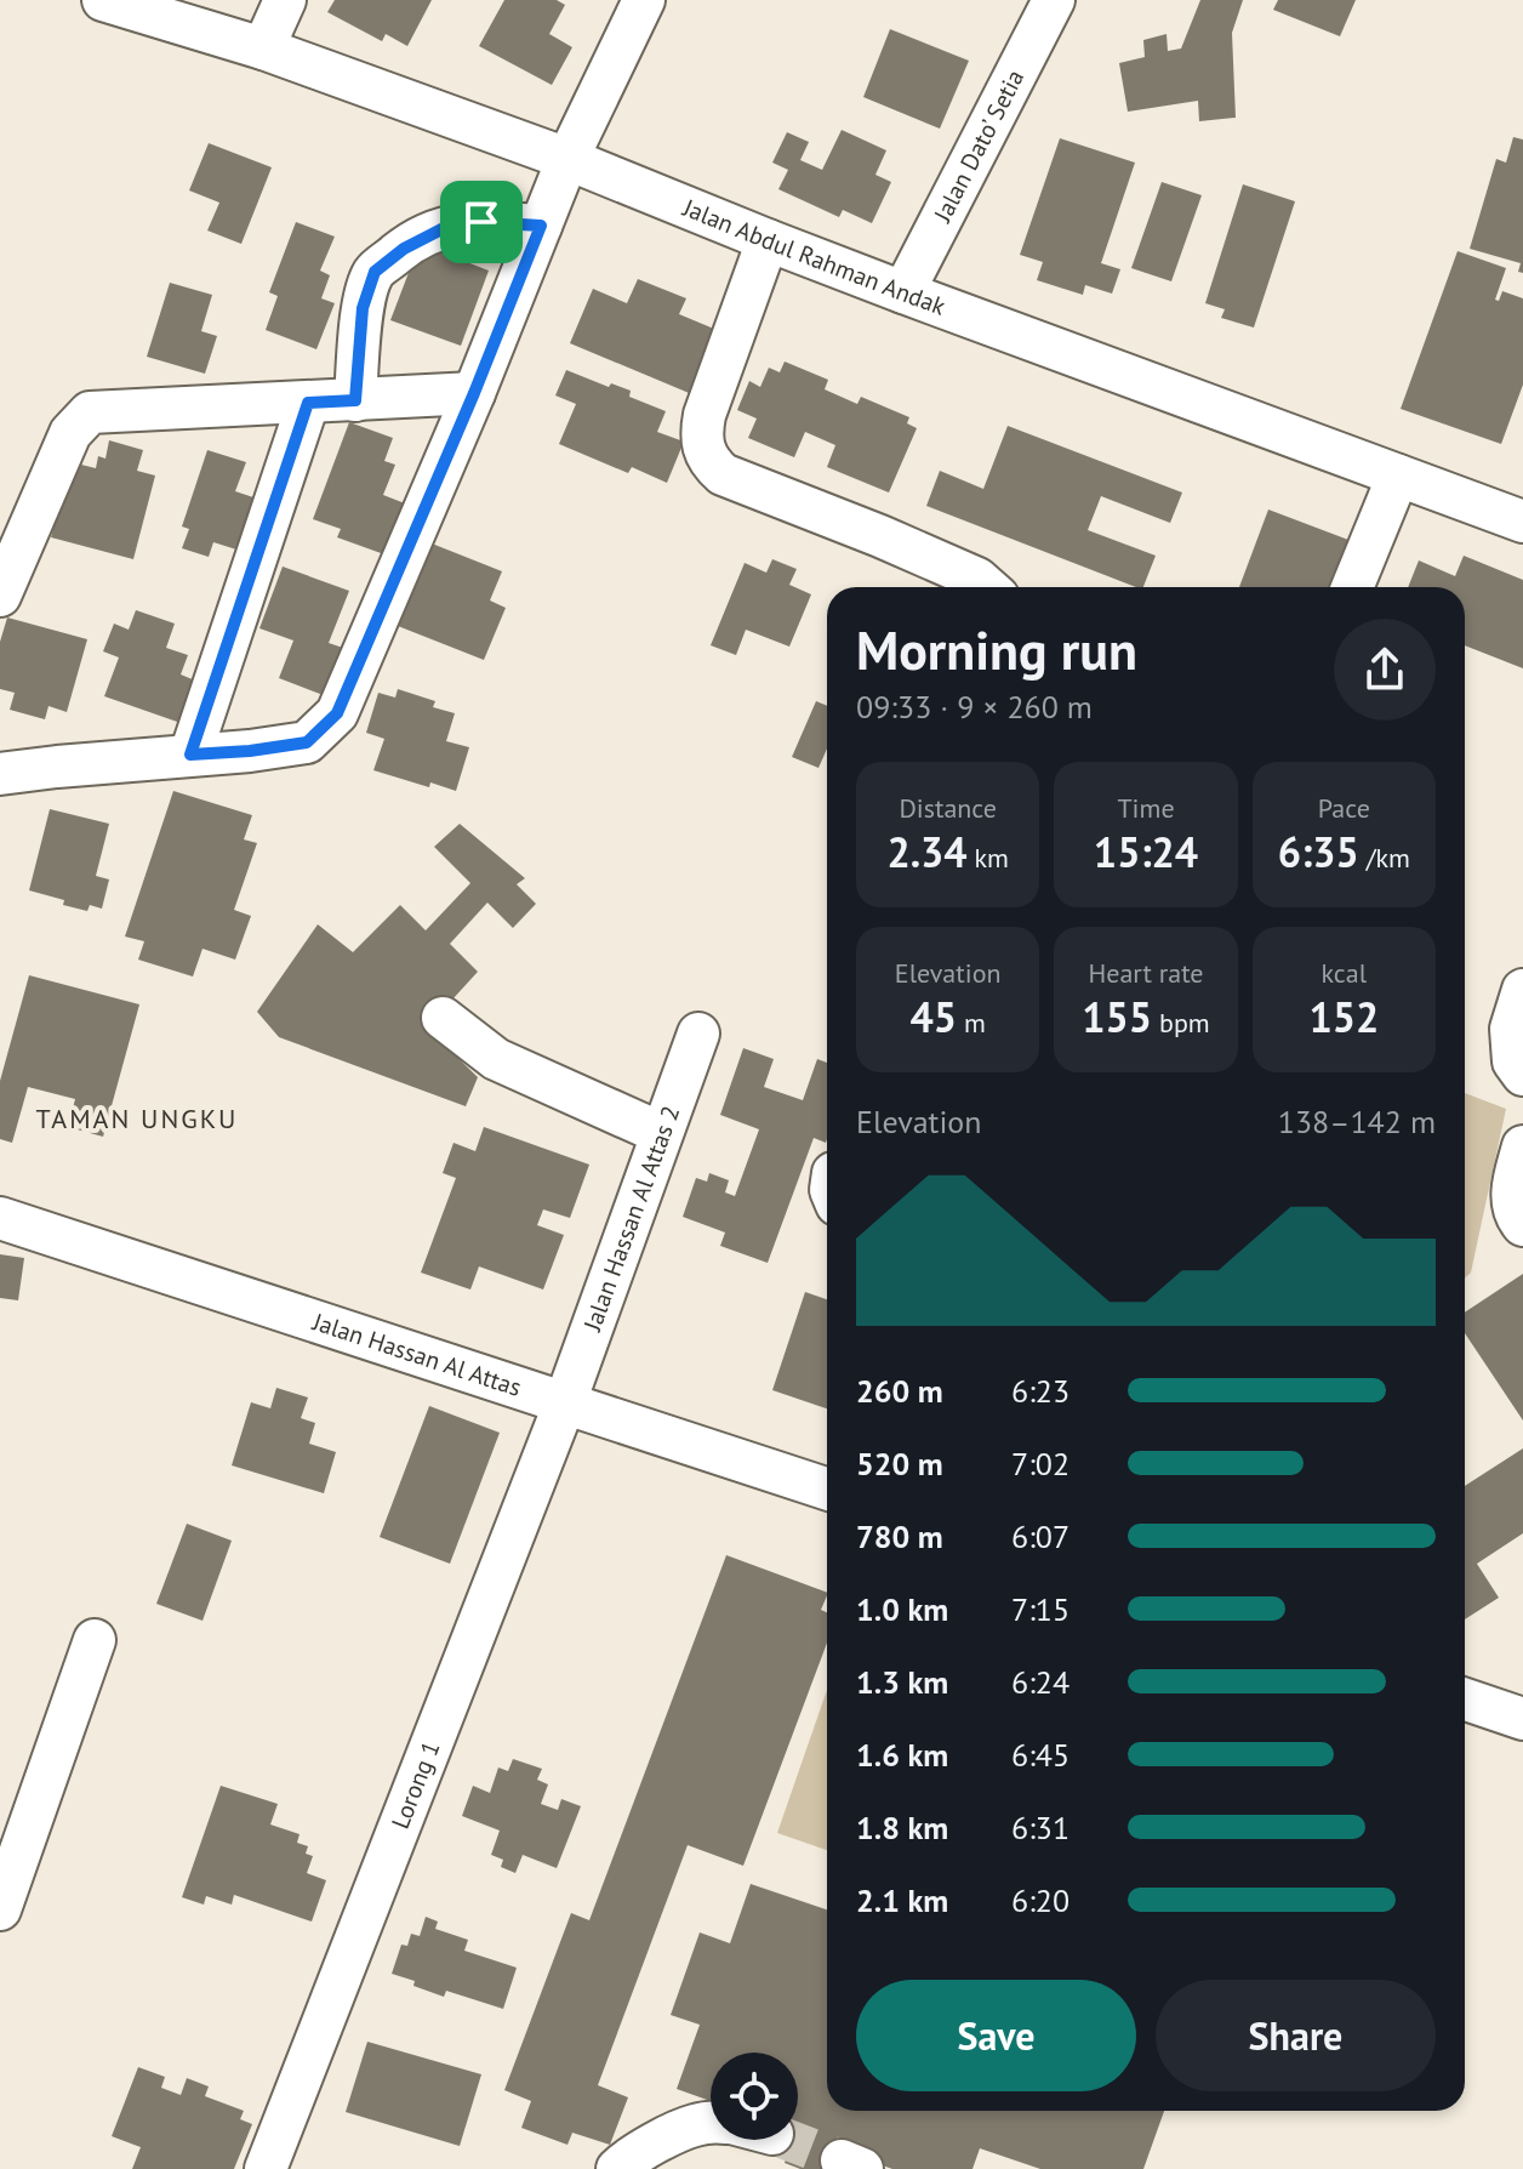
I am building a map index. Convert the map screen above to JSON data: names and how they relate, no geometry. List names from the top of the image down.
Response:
{
  "streets": {
    "street": [
      "Jalan Dato’ Setia",
      "Jalan Abdul Rahman Andak",
      "Jalan Hassan Al Attas 2",
      "Jalan Hassan Al Attas",
      "Lorong 1"
    ]
  },
  "crossings": [
    ["Jalan Dato’ Setia", "Jalan Abdul Rahman Andak"],
    ["Jalan Hassan Al Attas 2", "Jalan Hassan Al Attas"],
    ["Jalan Hassan Al Attas 2", "Lorong 1"],
    ["Jalan Hassan Al Attas", "Lorong 1"]
  ],
  "districts": ["TAMAN UNGKU"],
  "page": {
    "heading": ["Morning run", "09:33 · 9 × 260 m"],
    "stats": [
      ["Distance", "2.34 km"],
      ["Time", "15:24"],
      ["Pace", "6:35 /km"],
      ["Elevation", "45 m"],
      ["Heart rate", "155 bpm"],
      ["kcal", "152"]
    ],
    "chart": ["Elevation", "138–142 m"],
    "list": [
      {
        "name": "260 m",
        "note": "6:23"
      },
      {
        "name": "520 m",
        "note": "7:02"
      },
      {
        "name": "780 m",
        "note": "6:07"
      },
      {
        "name": "1.0 km",
        "note": "7:15"
      },
      {
        "name": "1.3 km",
        "note": "6:24"
      },
      {
        "name": "1.6 km",
        "note": "6:45"
      },
      {
        "name": "1.8 km",
        "note": "6:31"
      },
      {
        "name": "2.1 km",
        "note": "6:20"
      }
    ],
    "buttons": ["Save", "Share"]
  }
}
